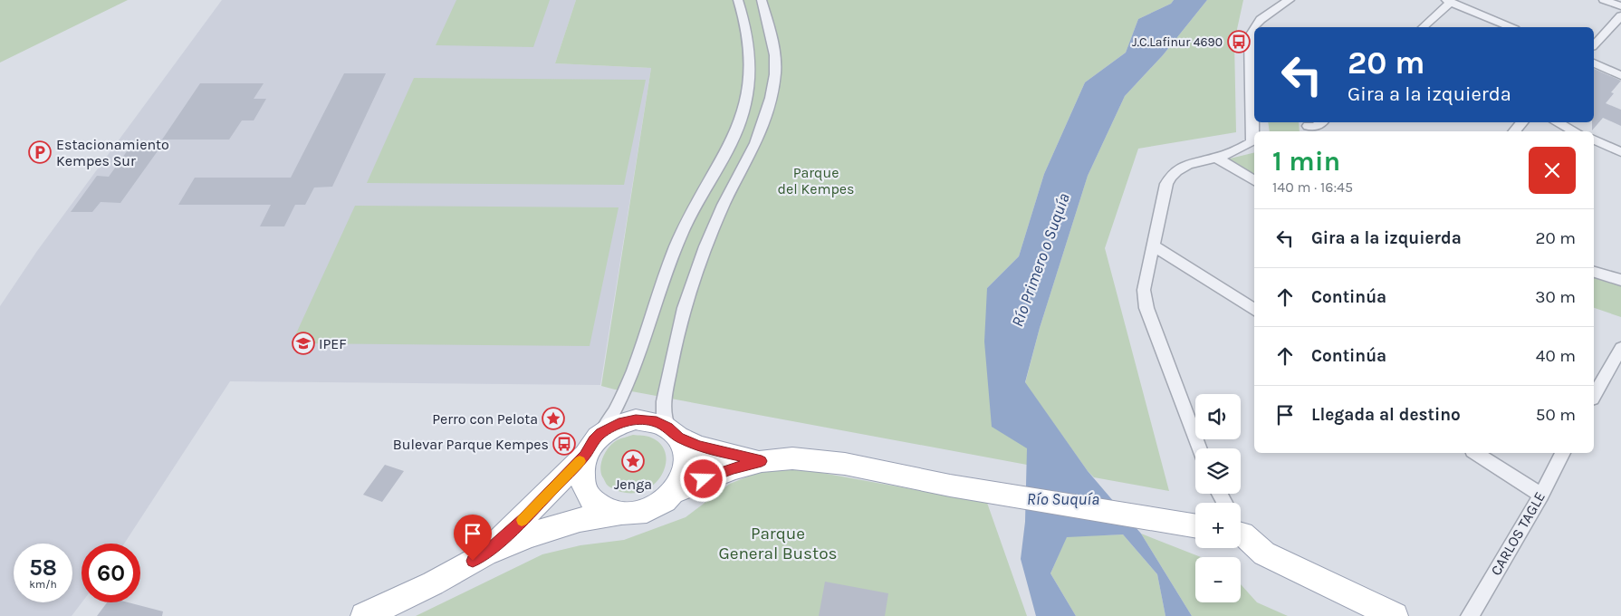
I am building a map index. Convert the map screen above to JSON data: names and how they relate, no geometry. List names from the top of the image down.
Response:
{
  "streets": {
    "street": ["CARLOS TAGLE"]
  },
  "water": ["Río Primero o Suquía", "Río Suquía"],
  "parks": ["Parque del Kempes", "Parque General Bustos"],
  "places": {
    "bus stop": ["J.C.Lafinur 4690", "Bulevar Parque Kempes"],
    "parking": ["Estacionamiento Kempes Sur"],
    "school or university": ["IPEF"],
    "place": ["Perro con Pelota", "Jenga"]
  },
  "page": {
    "turn": ["20 m", "Gira a la izquierda"],
    "heading": ["1 min", "140 m · 16:45"],
    "list": [
      {
        "name": "Gira a la izquierda",
        "value": "20 m"
      },
      {
        "name": "Continúa",
        "value": "30 m"
      },
      {
        "name": "Continúa",
        "value": "40 m"
      },
      {
        "name": "Llegada al destino",
        "value": "50 m"
      }
    ],
    "map_buttons": ["+", "−"],
    "speed": "58 km/h",
    "limit": "60"
  }
}
